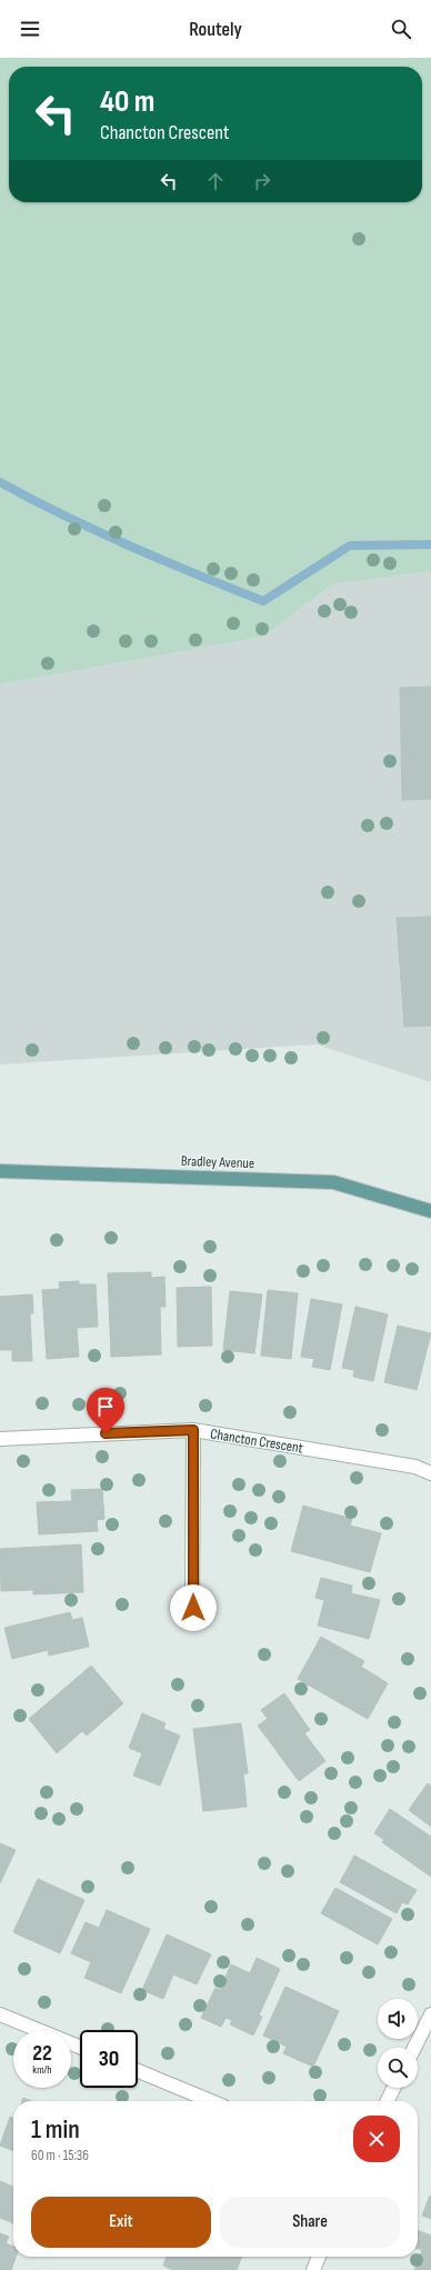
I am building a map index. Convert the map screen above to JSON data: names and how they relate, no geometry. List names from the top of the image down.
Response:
{
  "streets": {
    "main road": ["Bradley Avenue"],
    "street": ["Chancton Crescent"]
  },
  "page": {
    "header": "Routely",
    "turn": ["40 m", "Chancton Crescent"],
    "speed": "22 km/h",
    "limit": "30",
    "heading": ["1 min", "60 m · 15:36"],
    "buttons": ["Exit", "Share"]
  }
}
